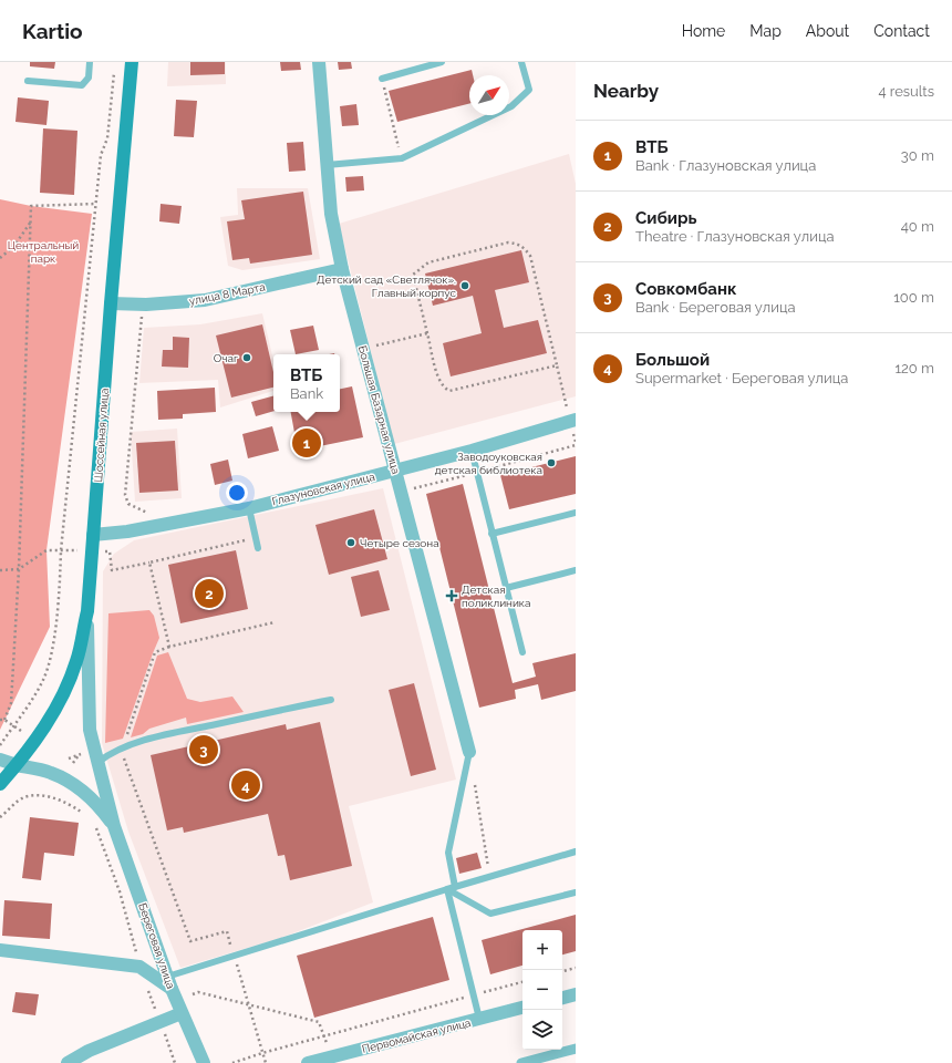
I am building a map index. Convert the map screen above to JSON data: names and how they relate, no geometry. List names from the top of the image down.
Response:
{
  "streets": {
    "main road": ["Шоссейная улица"],
    "street": [
      "улица 8 Марта",
      "Большая Базарная улица",
      "Глазуновская улица",
      "Береговая улица",
      "Первомайская улица"
    ]
  },
  "crossings": [
    ["улица 8 Марта", "Большая Базарная улица"],
    ["улица 8 Марта", "Шоссейная улица"],
    ["Большая Базарная улица", "Глазуновская улица"],
    ["Шоссейная улица", "Глазуновская улица"],
    ["Шоссейная улица", "Береговая улица"]
  ],
  "parks": ["Центральный парк"],
  "places": {
    "other": [
      "Детский сад «Светлячок». Главный корпус",
      "Очаг",
      "Заводоуковская детская библиотека",
      "Четыре сезона"
    ],
    "health": ["Детская поликлиника"]
  },
  "north": "top right",
  "page": {
    "header": "Kartio",
    "nav": [
      "Home",
      "Map",
      "About",
      "Contact"
    ],
    "heading": ["Nearby", "4 results"],
    "list": [
      {
        "mark": "1",
        "name": "ВТБ",
        "note": "Bank · Глазуновская улица",
        "value": "30 m"
      },
      {
        "mark": "2",
        "name": "Сибирь",
        "note": "Theatre · Глазуновская улица",
        "value": "40 m"
      },
      {
        "mark": "3",
        "name": "Совкомбанк",
        "note": "Bank · Береговая улица",
        "value": "100 m"
      },
      {
        "mark": "4",
        "name": "Большой",
        "note": "Supermarket · Береговая улица",
        "value": "120 m"
      }
    ],
    "popup": ["ВТБ", "Bank"],
    "pins": [
      "1",
      "2",
      "3",
      "4"
    ],
    "map_buttons": ["+", "−"]
  }
}
